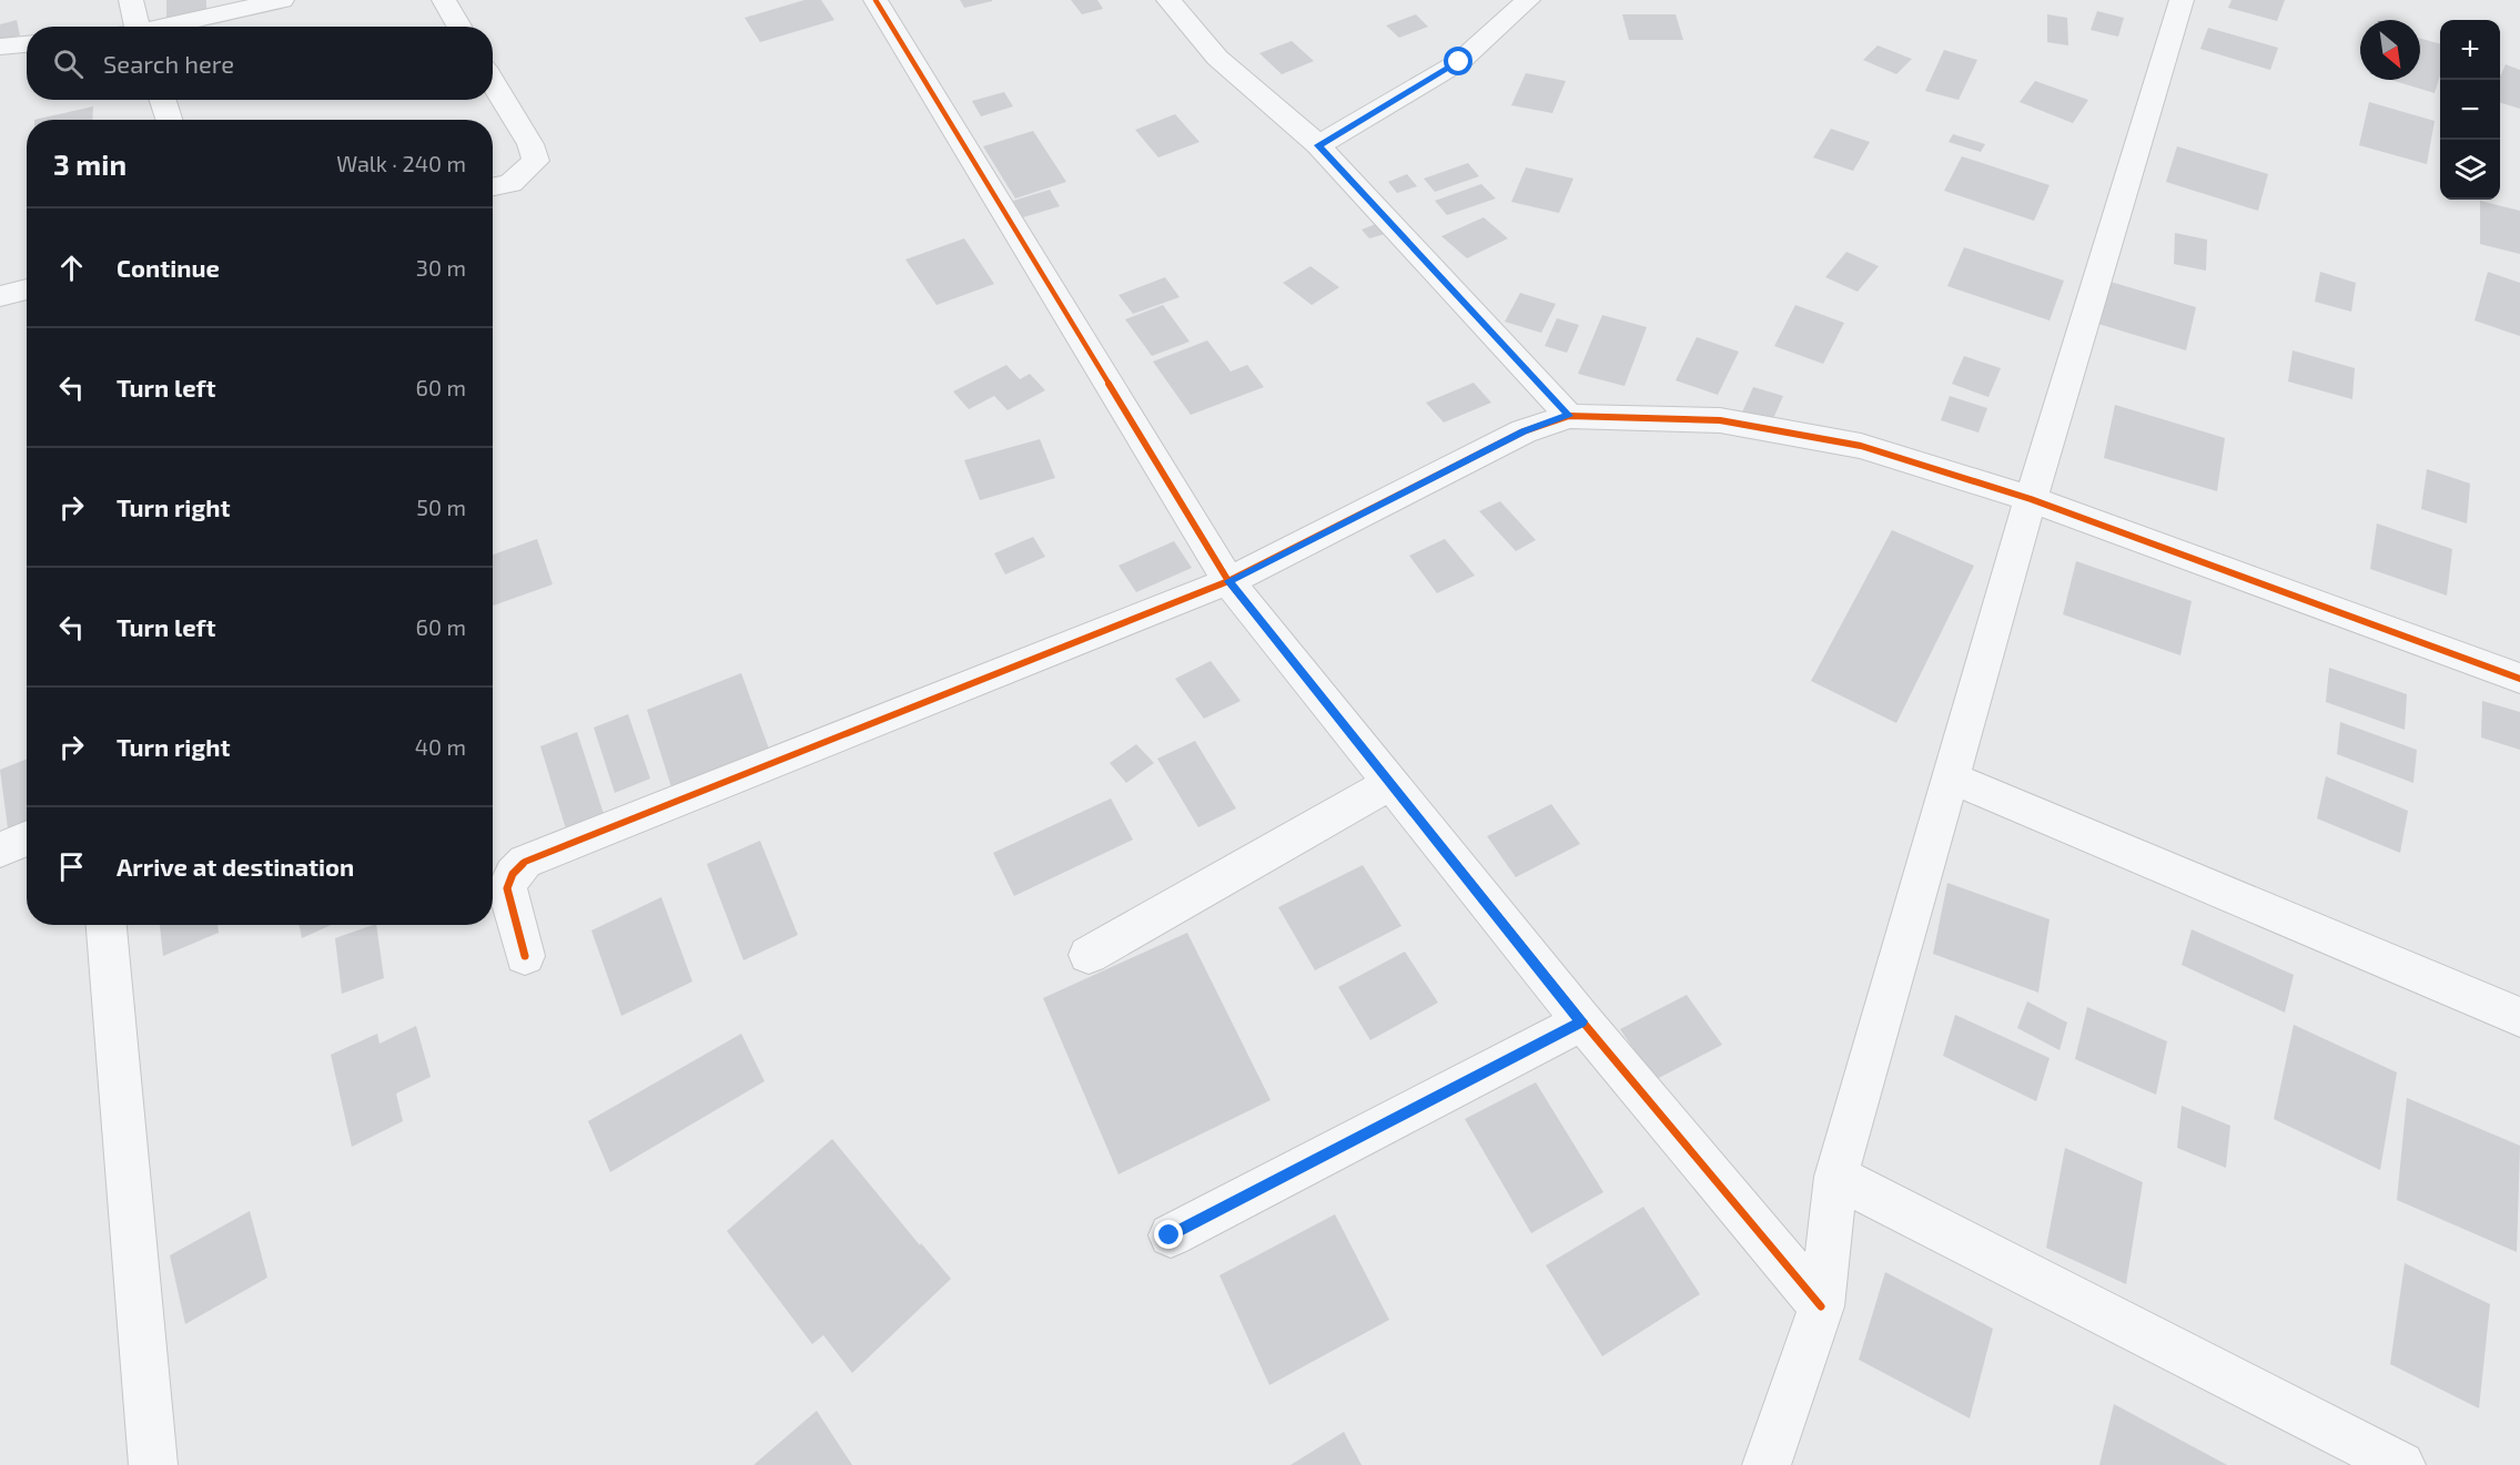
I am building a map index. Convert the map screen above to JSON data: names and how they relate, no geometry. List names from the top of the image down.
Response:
{
  "north": "bottom right",
  "page": {
    "map_buttons": ["+", "−"],
    "search": "Search here",
    "heading": ["3 min", "Walk · 240 m"],
    "list": [
      ["Continue", "30 m"],
      ["Turn left", "60 m"],
      ["Turn right", "50 m"],
      ["Turn left", "60 m"],
      ["Turn right", "40 m"],
      "Arrive at destination"
    ]
  }
}
